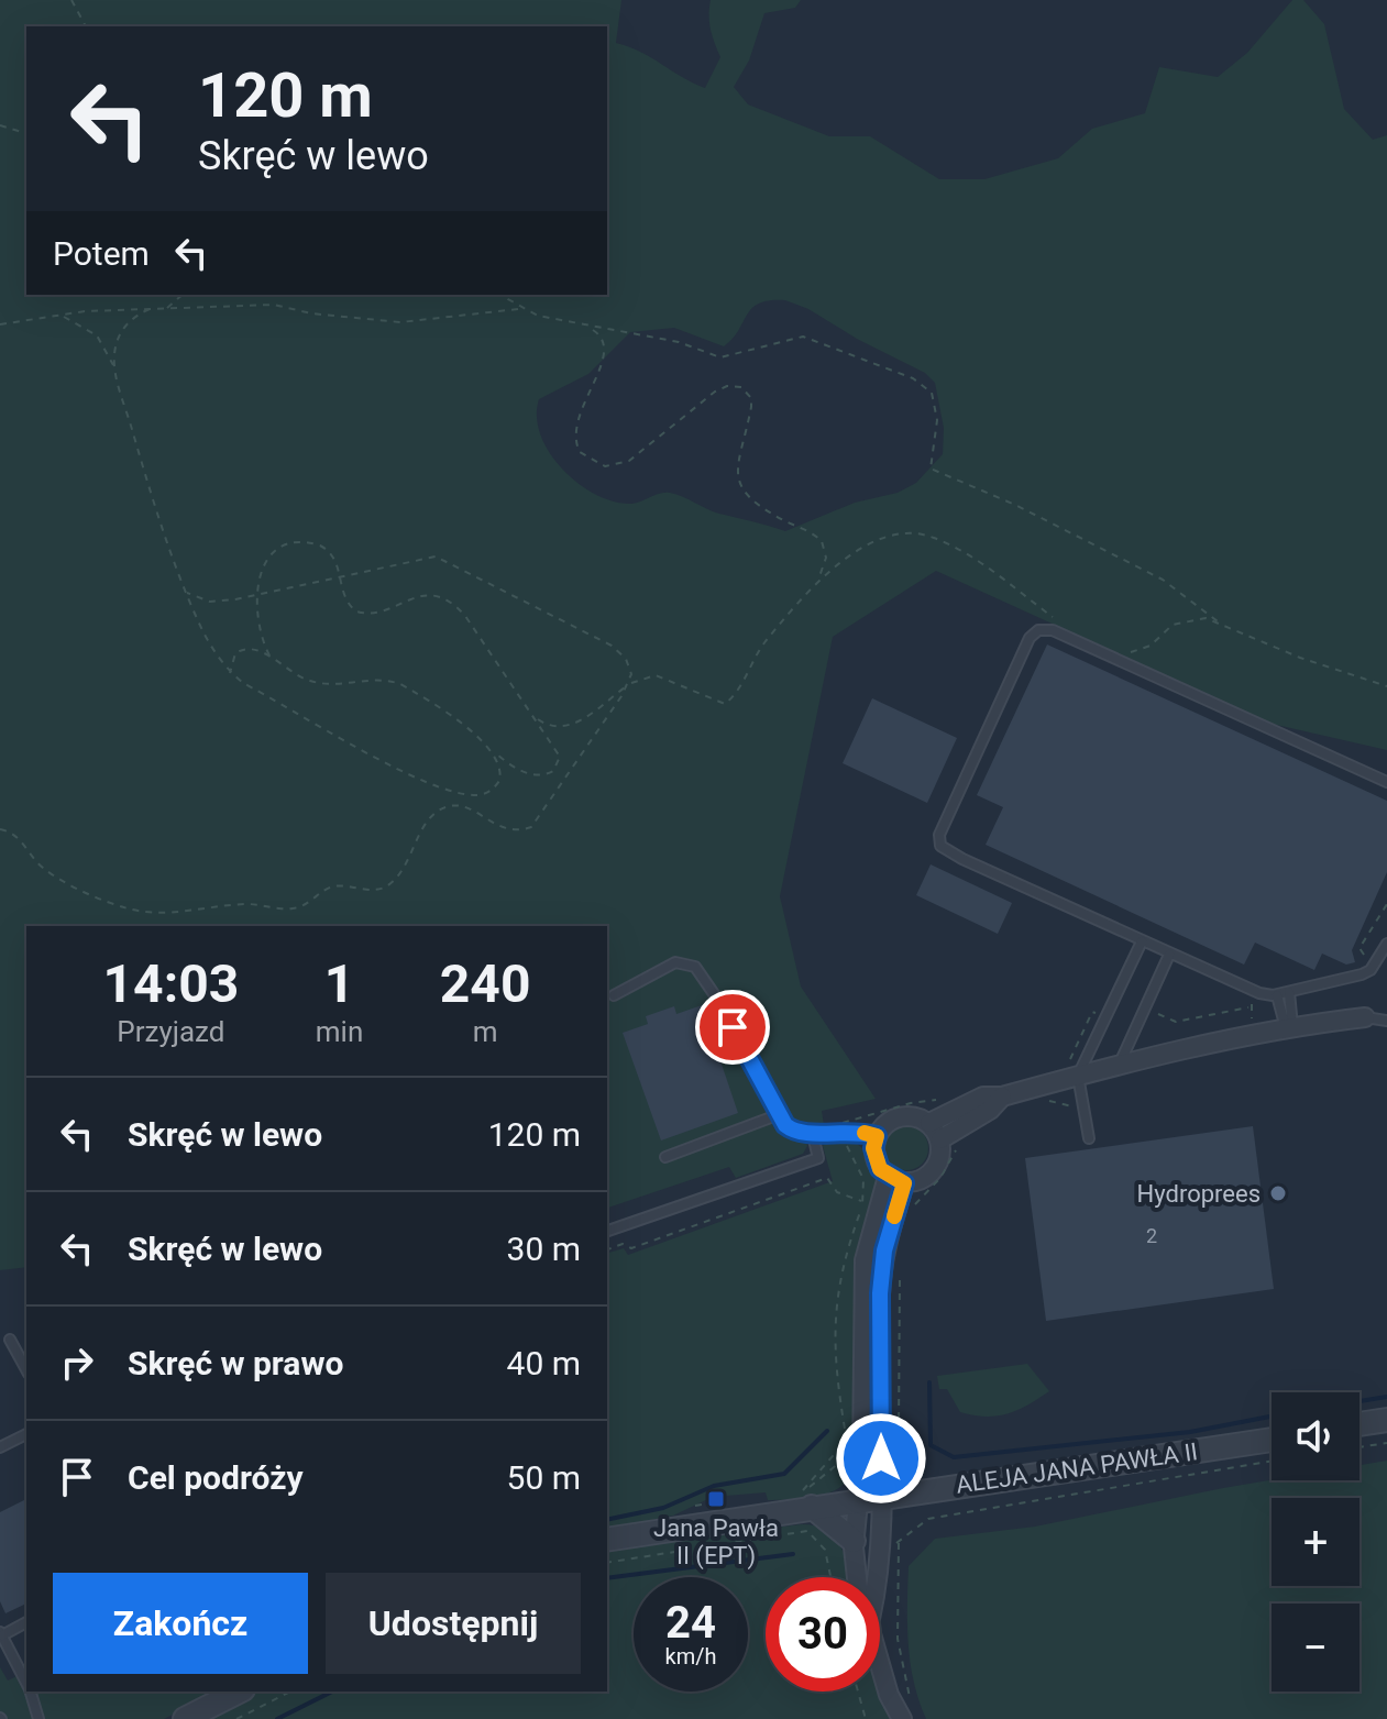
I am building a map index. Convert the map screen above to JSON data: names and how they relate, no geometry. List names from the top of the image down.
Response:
{
  "streets": {
    "street": ["ALEJA JANA PAWŁA II"]
  },
  "places": {
    "other": ["Hydroprees"],
    "transit": ["Jana Pawła II (EPT)"]
  },
  "house_numbers": ["2"],
  "page": {
    "turn": ["120 m", "Skręć w lewo"],
    "then": "Potem",
    "eta": [
      "14:03",
      "Przyjazd",
      "1",
      "min",
      "240",
      "m"
    ],
    "list": [
      {
        "name": "Skręć w lewo",
        "value": "120 m"
      },
      {
        "name": "Skręć w lewo",
        "value": "30 m"
      },
      {
        "name": "Skręć w prawo",
        "value": "40 m"
      },
      {
        "name": "Cel podróży",
        "value": "50 m"
      }
    ],
    "map_buttons": ["+", "−"],
    "buttons": ["Zakończ", "Udostępnij"],
    "speed": "24 km/h",
    "limit": "30"
  }
}
